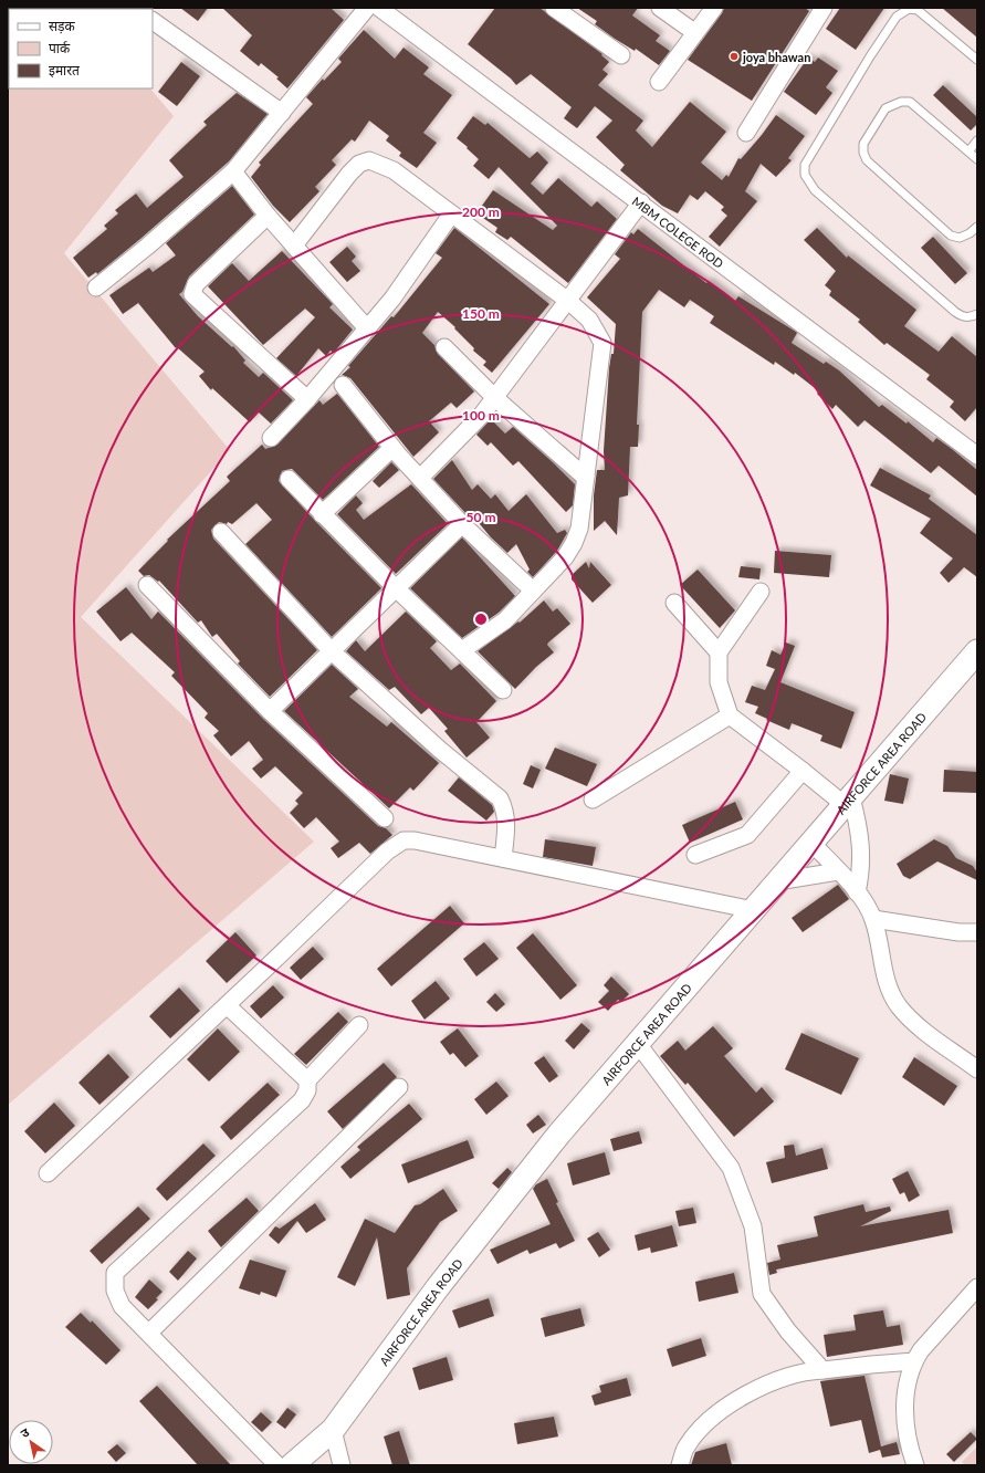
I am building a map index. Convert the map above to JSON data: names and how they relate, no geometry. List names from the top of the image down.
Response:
{
  "streets": {
    "street": ["MBM COLEGE ROD", "AIRFORCE AREA ROAD"]
  },
  "places": ["joya bhawan"],
  "legend": ["सड़क", "पार्क", "इमारत"],
  "north": "top left",
  "rings": [
    "200 m",
    "150 m",
    "100 m",
    "50 m"
  ]
}
